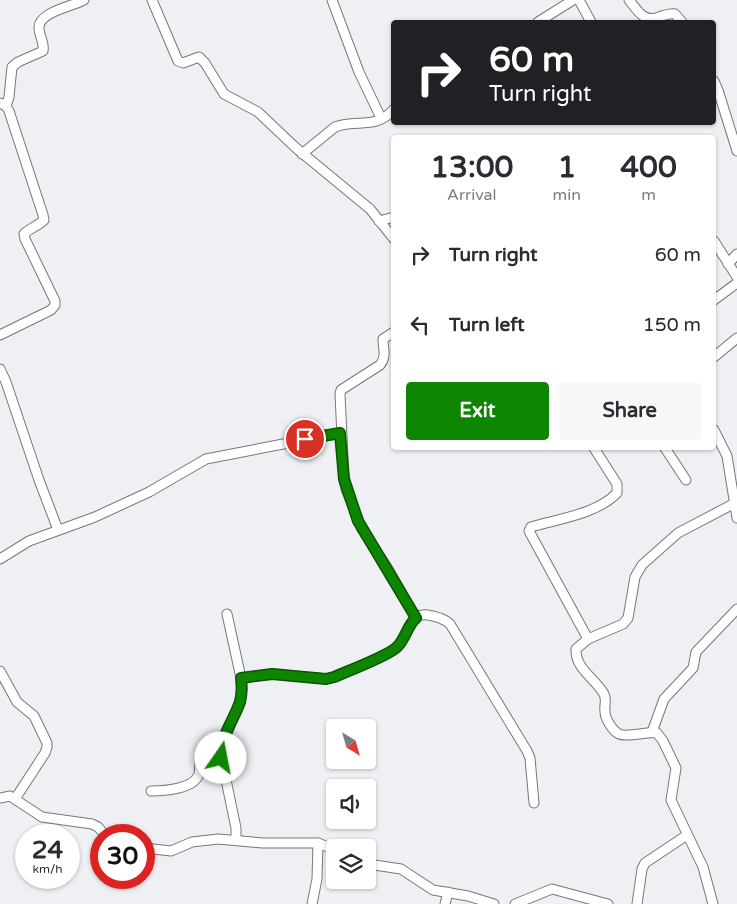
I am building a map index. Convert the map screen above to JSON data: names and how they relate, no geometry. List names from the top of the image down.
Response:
{
  "north": "bottom right",
  "page": {
    "turn": ["60 m", "Turn right"],
    "eta": [
      "13:00",
      "Arrival",
      "1",
      "min",
      "400",
      "m"
    ],
    "list": [
      {
        "name": "Turn right",
        "value": "60 m"
      },
      {
        "name": "Turn left",
        "value": "150 m"
      }
    ],
    "buttons": ["Exit", "Share"],
    "speed": "24 km/h",
    "limit": "30"
  }
}
